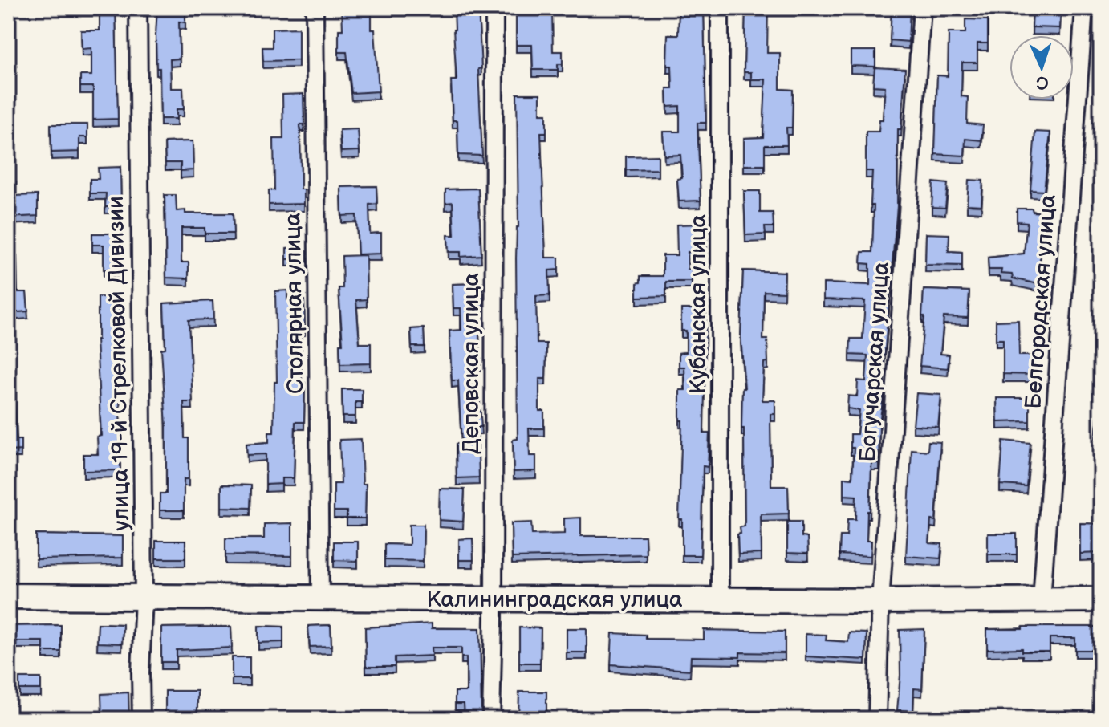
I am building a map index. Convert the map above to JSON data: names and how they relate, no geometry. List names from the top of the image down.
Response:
{
  "streets": {
    "main road": ["Калининградская улица"],
    "street": [
      "Белгородская улица",
      "Столярная улица",
      "Кубанская улица",
      "Богучарская улица",
      "улица 19-й Стрелковой Дивизии",
      "Деповская улица"
    ]
  },
  "crossings": [
    ["Белгородская улица", "Калининградская улица"],
    ["Столярная улица", "Калининградская улица"],
    ["Кубанская улица", "Калининградская улица"],
    ["Богучарская улица", "Калининградская улица"],
    ["улица 19-й Стрелковой Дивизии", "Калининградская улица"],
    ["Деповская улица", "Калининградская улица"]
  ],
  "north": "bottom"
}
